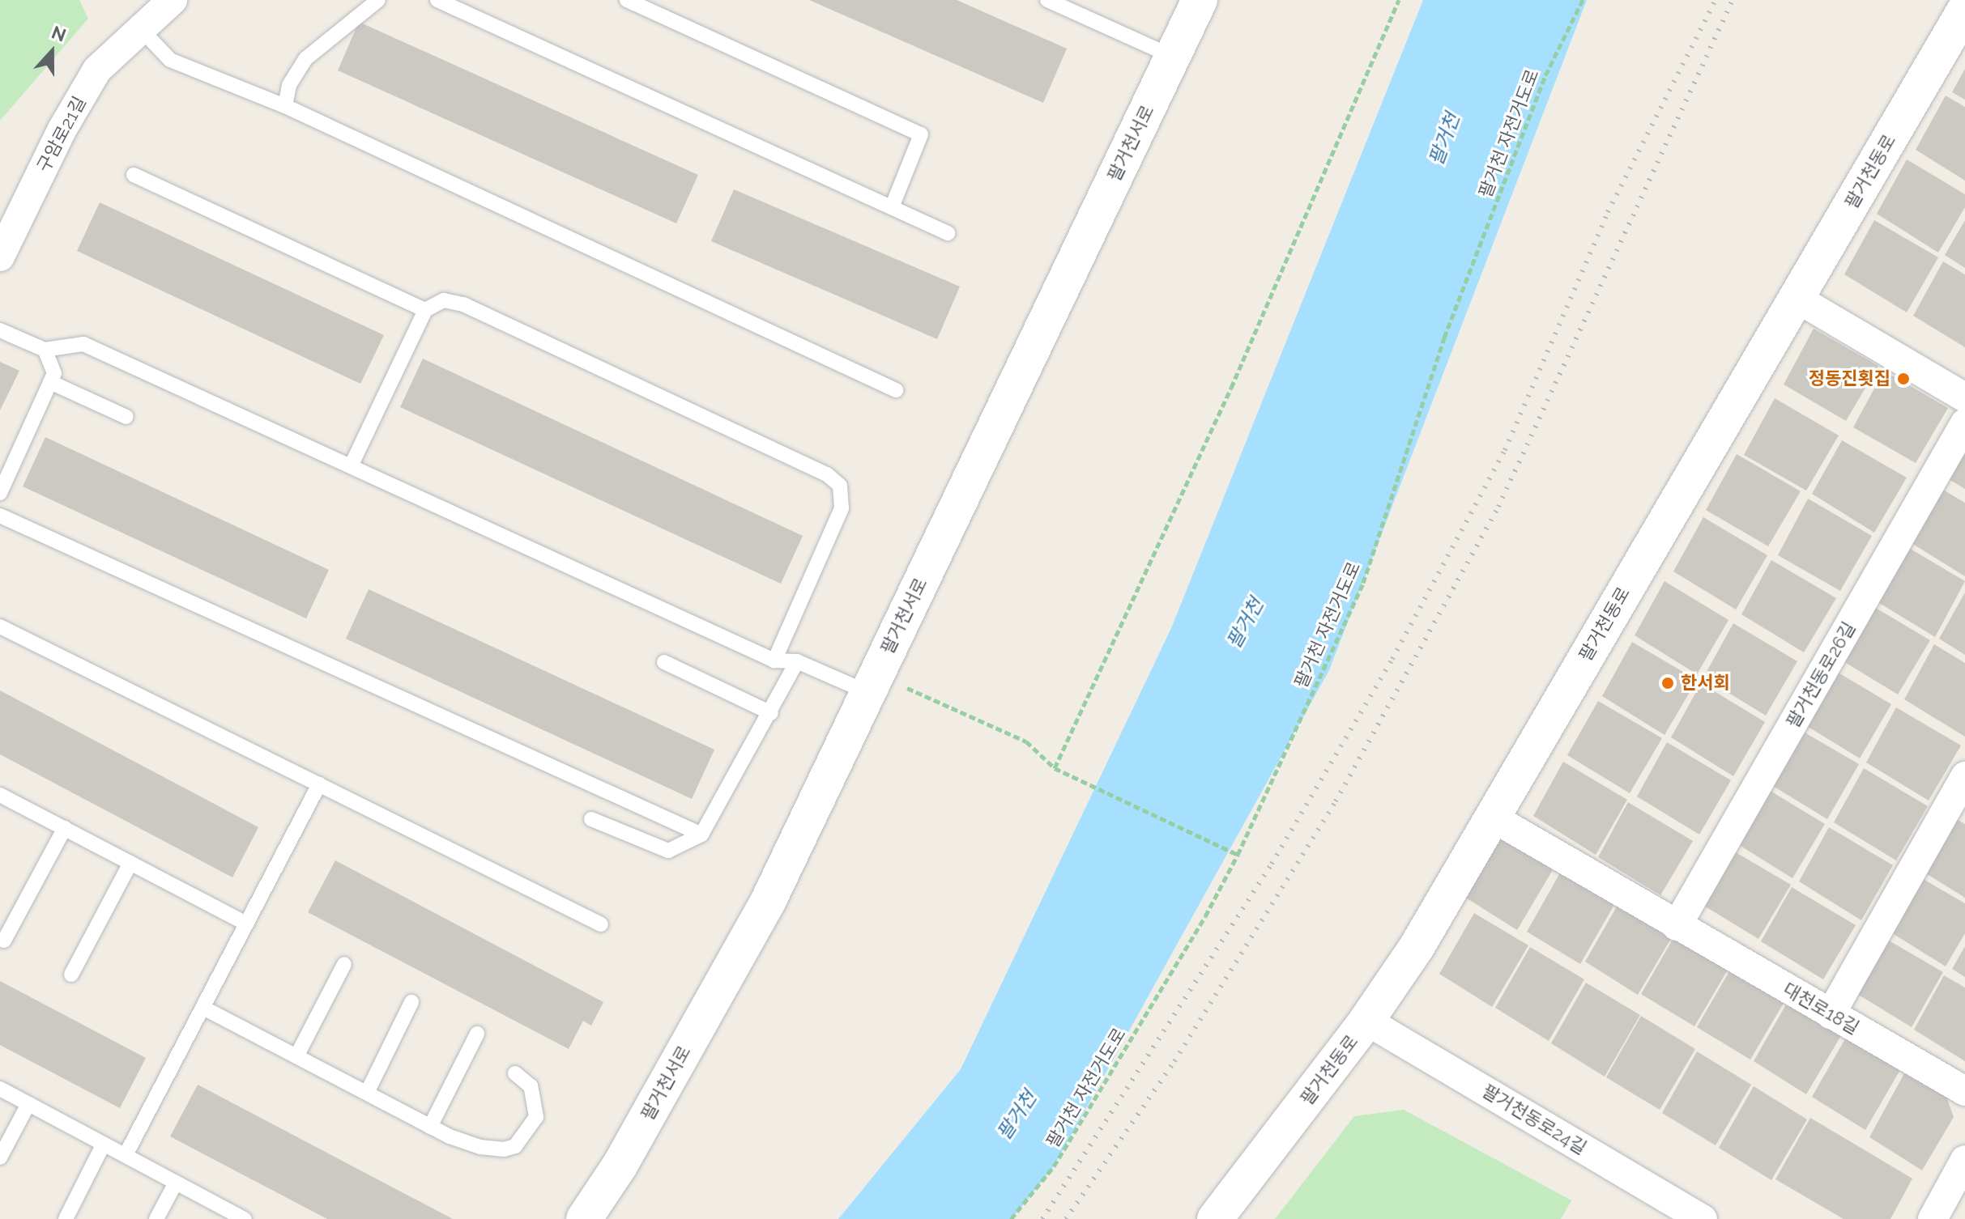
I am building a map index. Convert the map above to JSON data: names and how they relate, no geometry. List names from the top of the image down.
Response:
{
  "streets": {
    "main road": ["팔거천서로", "팔거천동로"],
    "street": [
      "구암로21길",
      "팔거천동로26길",
      "대천로18길",
      "팔거천동로24길"
    ],
    "path": ["팔거천 자전거도로"]
  },
  "crossings": [
    ["팔거천동로", "대천로18길"],
    ["팔거천동로", "팔거천동로24길"],
    ["팔거천동로26길", "대천로18길"]
  ],
  "water": ["팔거천"],
  "places": ["정동진횟집", "한서회"],
  "north": "top"
}
